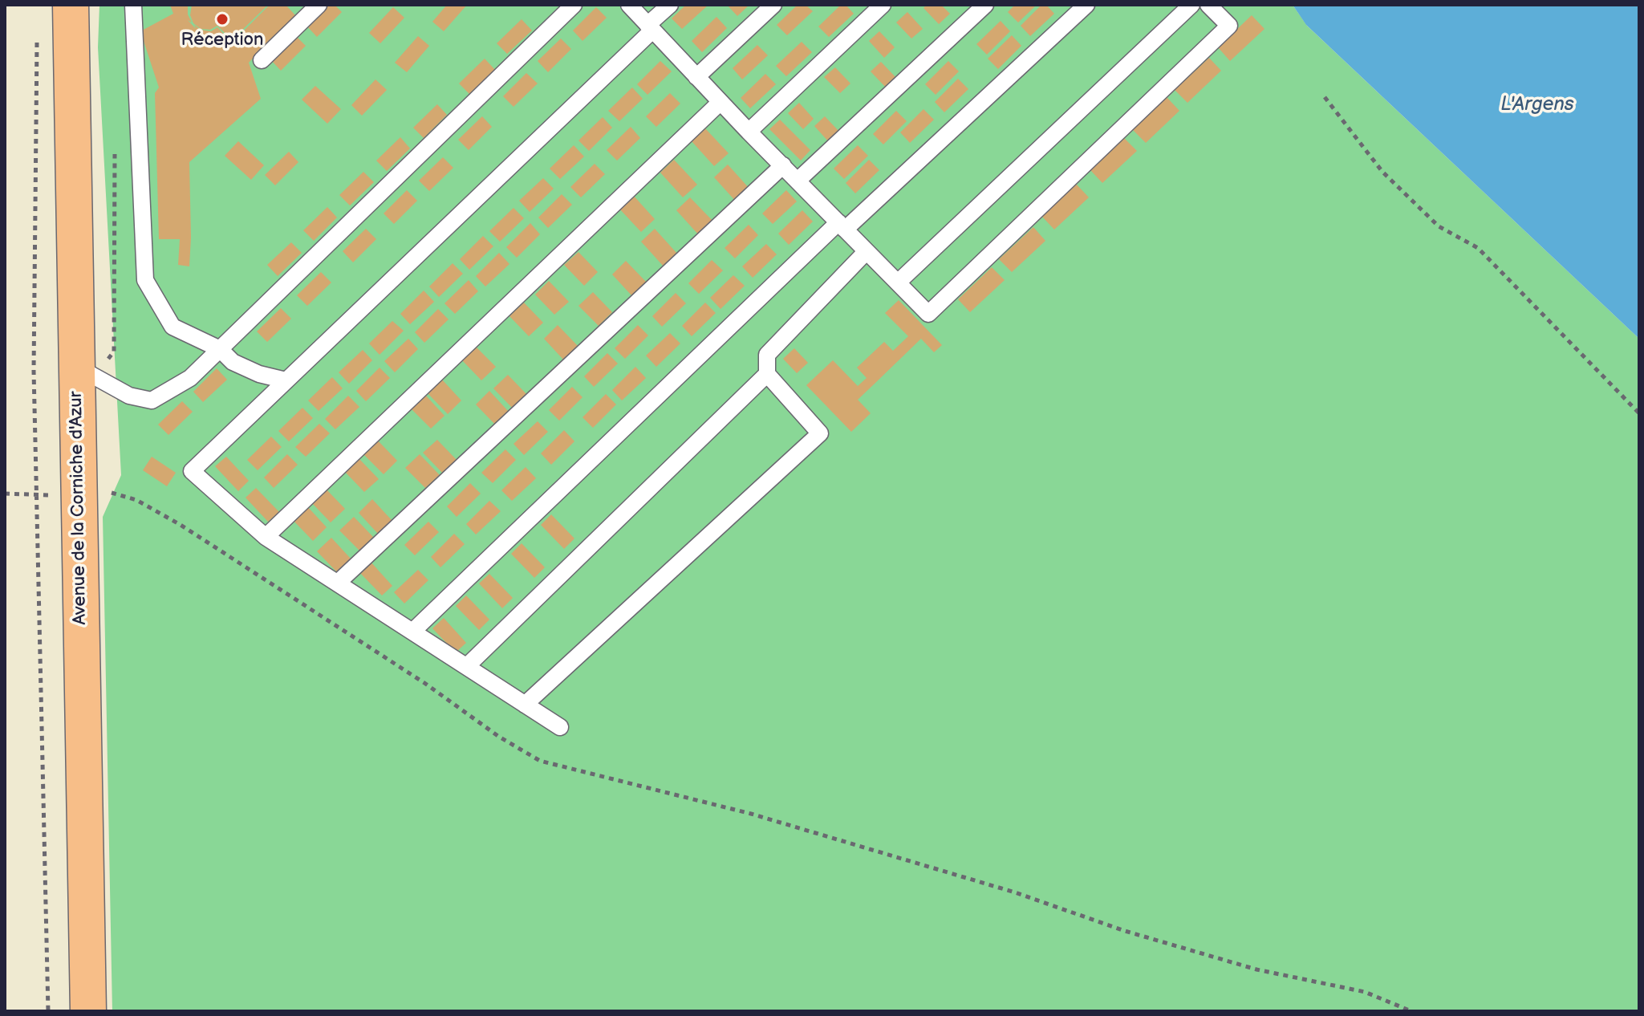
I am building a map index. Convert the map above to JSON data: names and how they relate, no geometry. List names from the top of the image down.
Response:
{
  "streets": {
    "main road": ["Avenue de la Corniche d'Azur"]
  },
  "water": ["L'Argens"],
  "places": ["Réception"]
}
